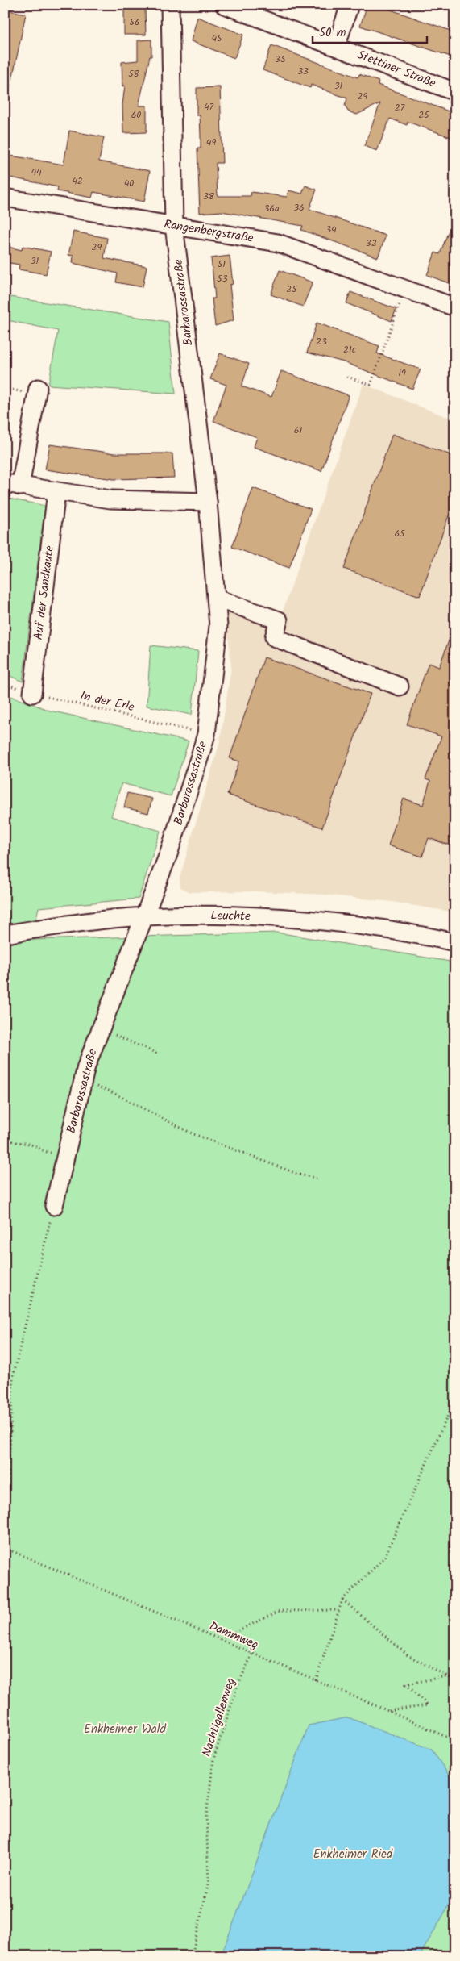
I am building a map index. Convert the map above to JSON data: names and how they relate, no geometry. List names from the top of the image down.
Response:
{
  "streets": {
    "street": [
      "Stettiner Straße",
      "Rangenbergstraße",
      "Barbarossastraße",
      "Auf der Sandkaute",
      "Leuchte"
    ],
    "path": ["In der Erle", "Dammweg", "Nachtigallenweg"]
  },
  "crossings": [
    ["Rangenbergstraße", "Barbarossastraße"],
    ["Barbarossastraße", "In der Erle"],
    ["Barbarossastraße", "Leuchte"],
    ["Auf der Sandkaute", "In der Erle"],
    ["Dammweg", "Nachtigallenweg"]
  ],
  "parks": ["Enkheimer Wald", "Enkheimer Ried"],
  "house_numbers": [
    "56",
    "45",
    "35",
    "33",
    "58",
    "31",
    "29",
    "47",
    "27",
    "60",
    "25",
    "49",
    "44",
    "42",
    "40",
    "38",
    "36",
    "36a",
    "34",
    "32",
    "29",
    "31",
    "51",
    "53",
    "25",
    "23",
    "21c",
    "19",
    "61",
    "65"
  ],
  "scale_bar": "50 m"
}
